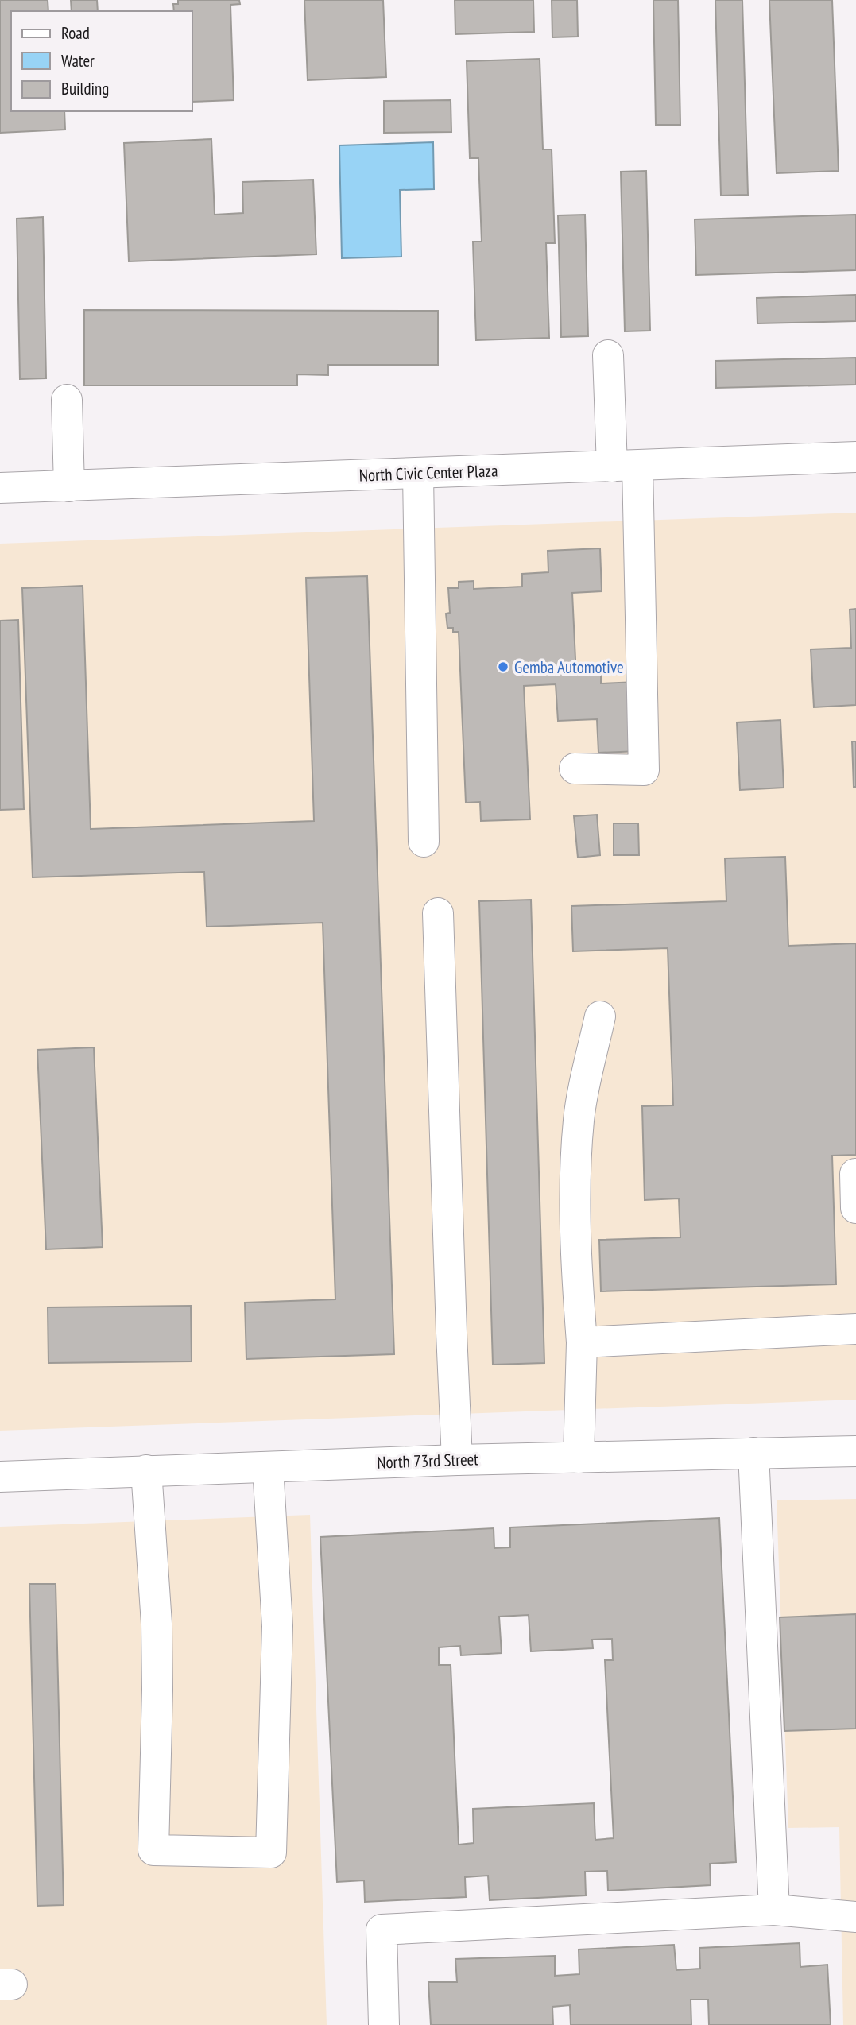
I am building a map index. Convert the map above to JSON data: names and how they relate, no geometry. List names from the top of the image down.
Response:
{
  "streets": {
    "street": ["North Civic Center Plaza", "North 73rd Street"]
  },
  "places": ["Gemba Automotive"],
  "legend": ["Road", "Water", "Building"]
}
